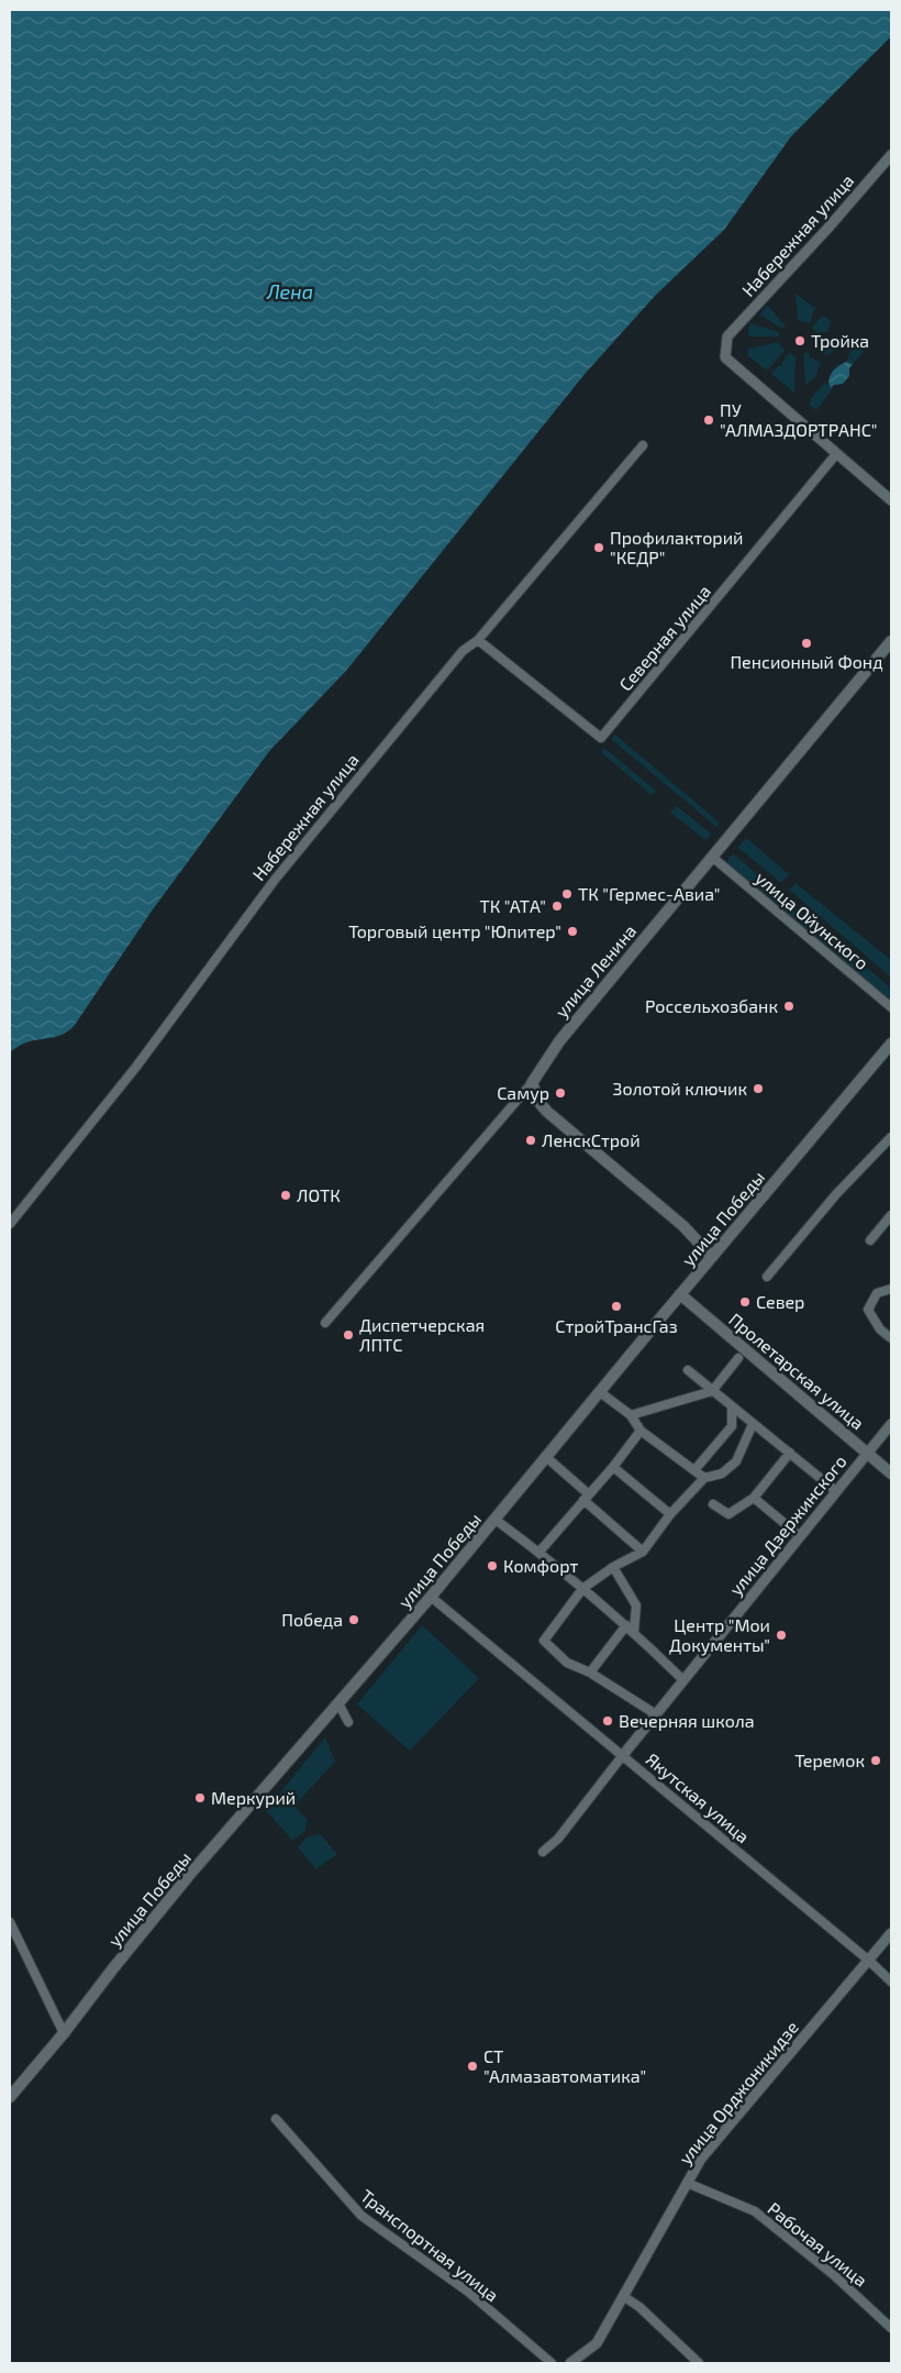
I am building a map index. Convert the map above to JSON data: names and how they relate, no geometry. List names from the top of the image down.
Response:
{
  "streets": {
    "main road": ["улица Ленина", "улица Победы", "Пролетарская улица"],
    "street": [
      "Набережная улица",
      "Северная улица",
      "улица Ойунского",
      "улица Дзержинского",
      "Якутская улица",
      "улица Орджоникидзе",
      "Рабочая улица",
      "Транспортная улица"
    ]
  },
  "crossings": [
    ["Набережная улица", "Северная улица"],
    ["улица Ойунского", "улица Ленина"],
    ["улица Победы", "Пролетарская улица"],
    ["улица Победы", "Якутская улица"],
    ["Пролетарская улица", "улица Дзержинского"],
    ["улица Дзержинского", "Якутская улица"],
    ["Якутская улица", "улица Орджоникидзе"],
    ["улица Орджоникидзе", "Рабочая улица"]
  ],
  "water": ["Лена"],
  "places": [
    "Тройка",
    "ПУ \"АЛМАЗДОРТРАНС\"",
    "Профилакторий \"КЕДР\"",
    "Пенсионный Фонд",
    "ТК \"Гермес-Авиа\"",
    "ТК \"АТА\"",
    "Торговый центр \"Юпитер\"",
    "Россельхозбанк",
    "Золотой ключик",
    "Самур",
    "ЛенскСтрой",
    "ЛОТК",
    "Север",
    "СтройТрансГаз",
    "Диспетчерская ЛПТС",
    "Комфорт",
    "Победа",
    "Центр \"Мои Документы\"",
    "Вечерняя школа",
    "Теремок",
    "Меркурий",
    "СТ \"Алмазавтоматика\""
  ]
}
